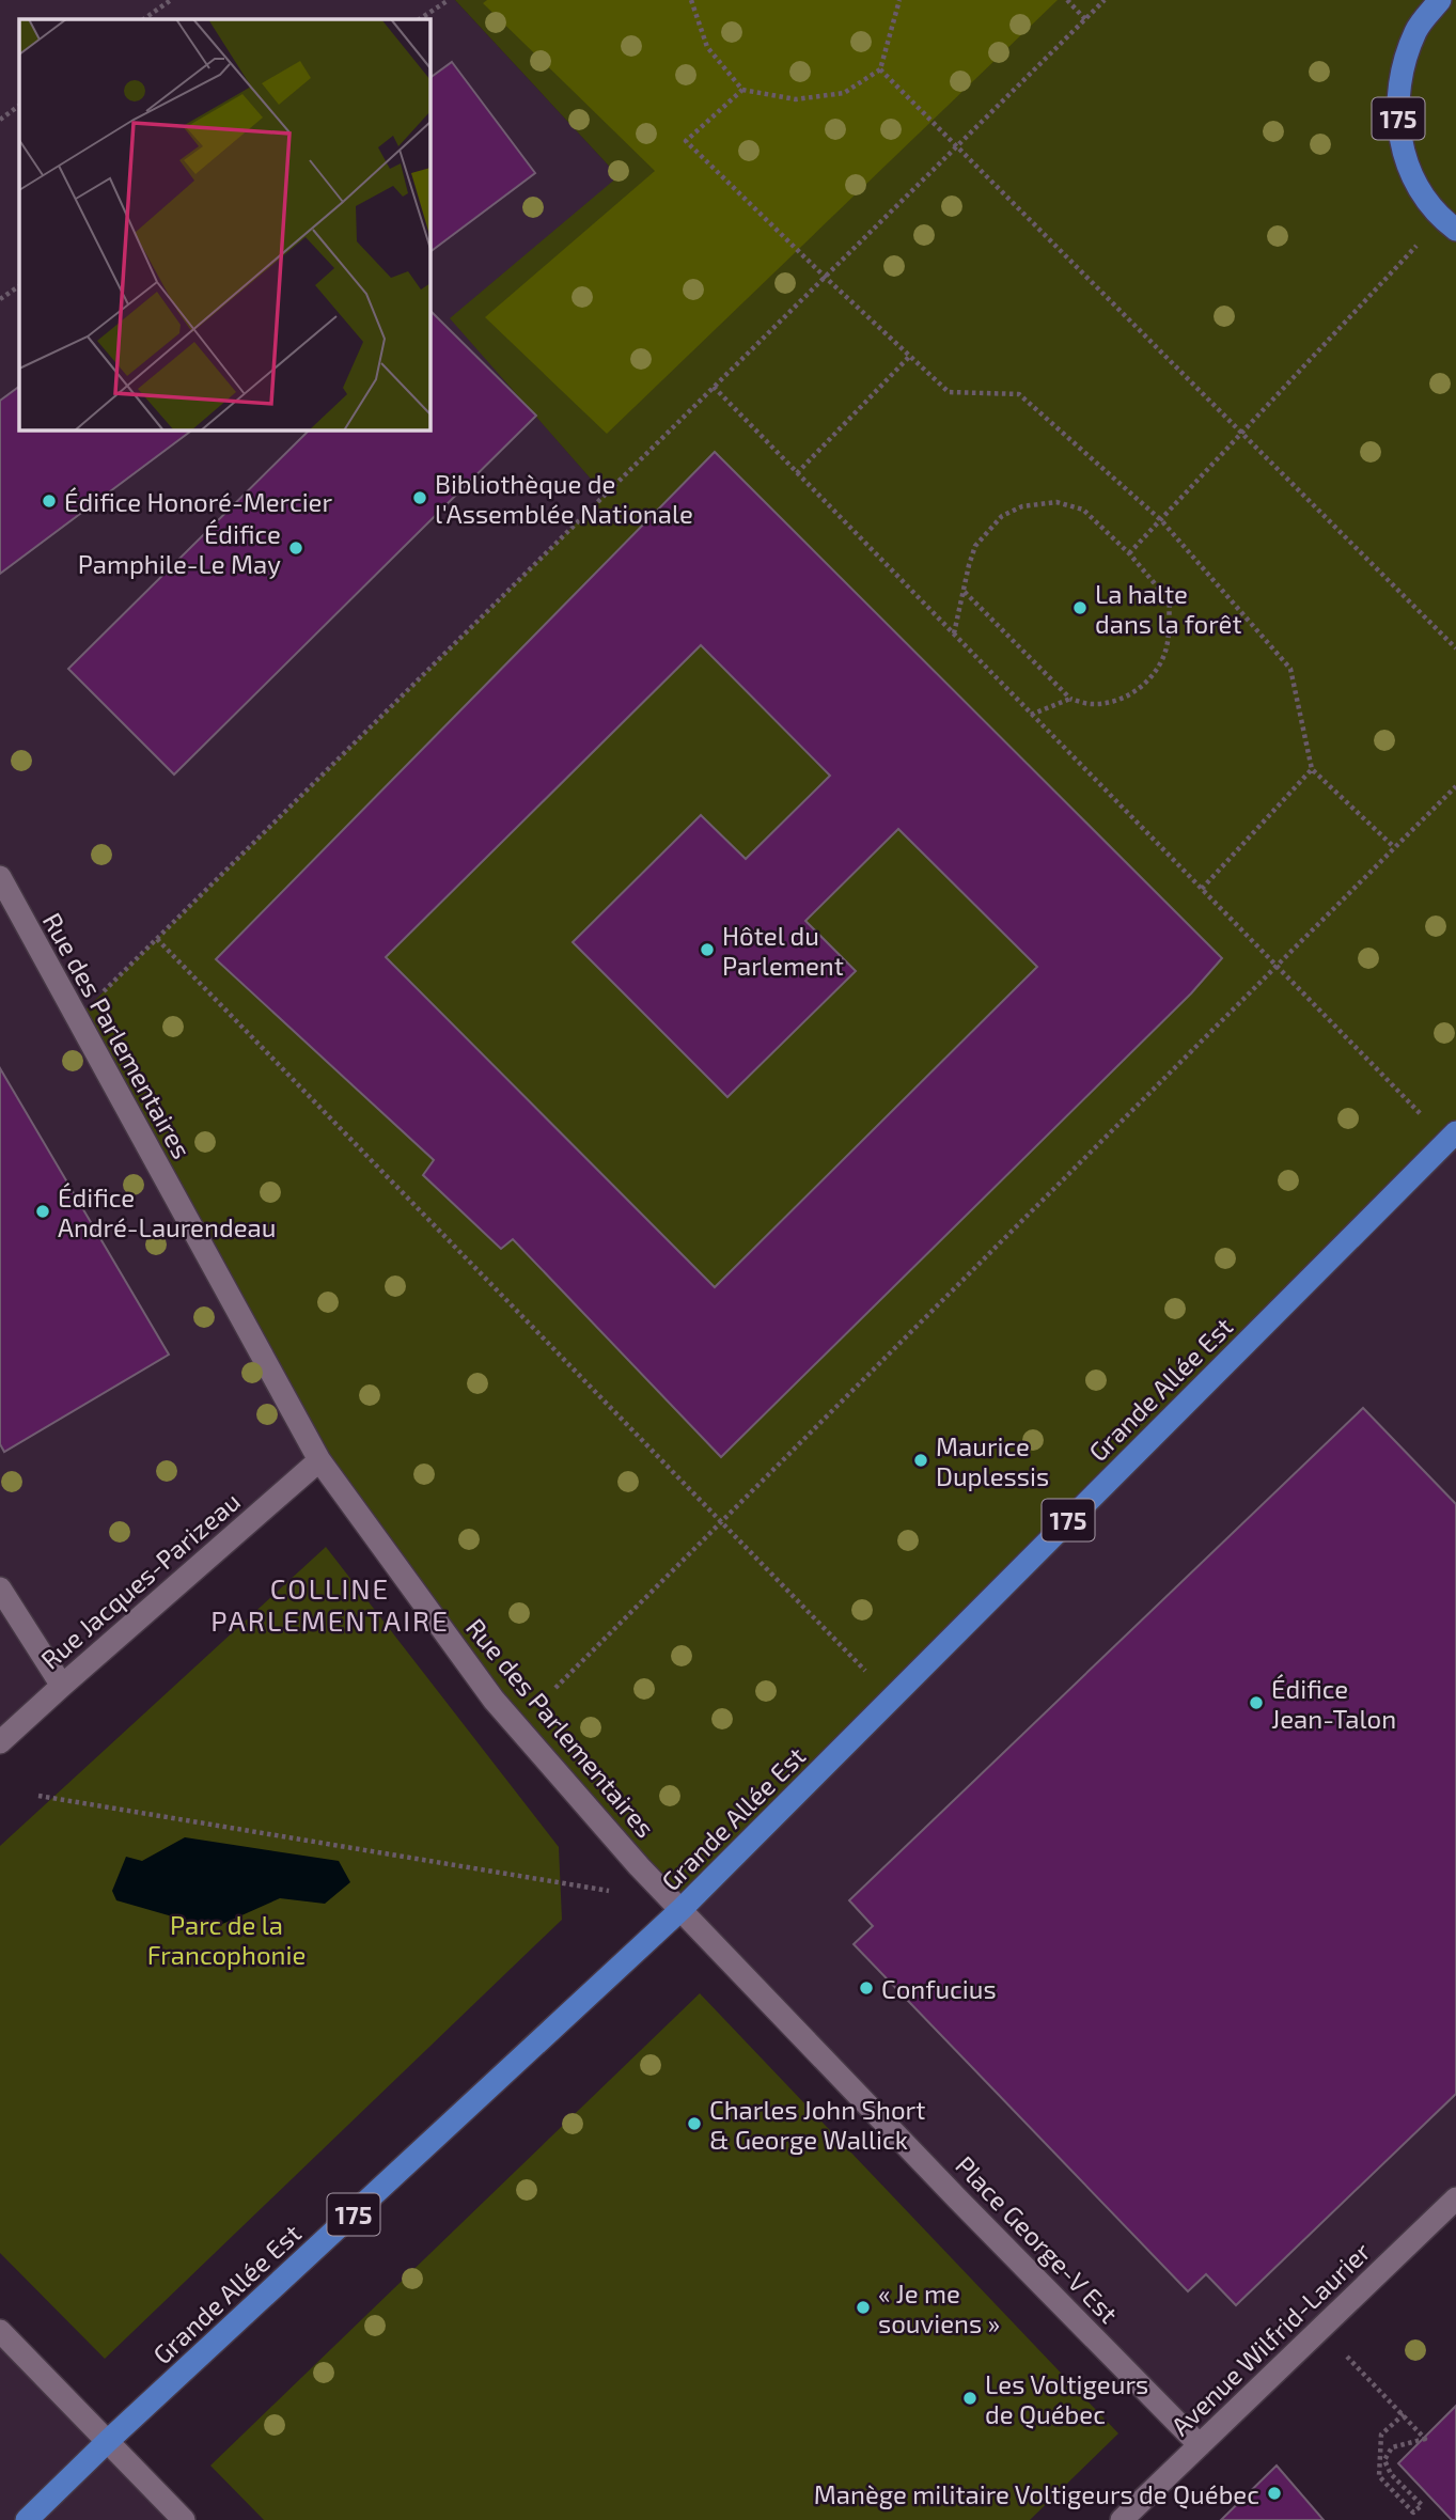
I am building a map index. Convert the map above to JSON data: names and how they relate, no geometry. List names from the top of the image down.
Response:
{
  "streets": {
    "main road": ["175", "Grande Allée Est"],
    "street": [
      "Rue des Parlementaires",
      "Rue Jacques-Parizeau",
      "Place George-V Est",
      "Avenue Wilfrid-Laurier"
    ]
  },
  "crossings": [
    ["Rue des Parlementaires", "Grande Allée Est"],
    ["Rue des Parlementaires", "Rue Jacques-Parizeau"],
    ["Rue des Parlementaires", "Place George-V Est"],
    ["Grande Allée Est", "Place George-V Est"],
    ["Place George-V Est", "Avenue Wilfrid-Laurier"]
  ],
  "districts": ["COLLINE PARLEMENTAIRE"],
  "parks": ["Parc de la Francophonie"],
  "places": [
    "Bibliothèque de l'Assemblée Nationale",
    "Édifice Honoré-Mercier",
    "Édifice Pamphile-Le May",
    "La halte dans la forêt",
    "Hôtel du Parlement",
    "Édifice André-Laurendeau",
    "Maurice Duplessis",
    "Édifice Jean-Talon",
    "Confucius",
    "Charles John Short & George Wallick",
    "« Je me souviens »",
    "Les Voltigeurs de Québec",
    "Manège militaire Voltigeurs de Québec"
  ]
}
